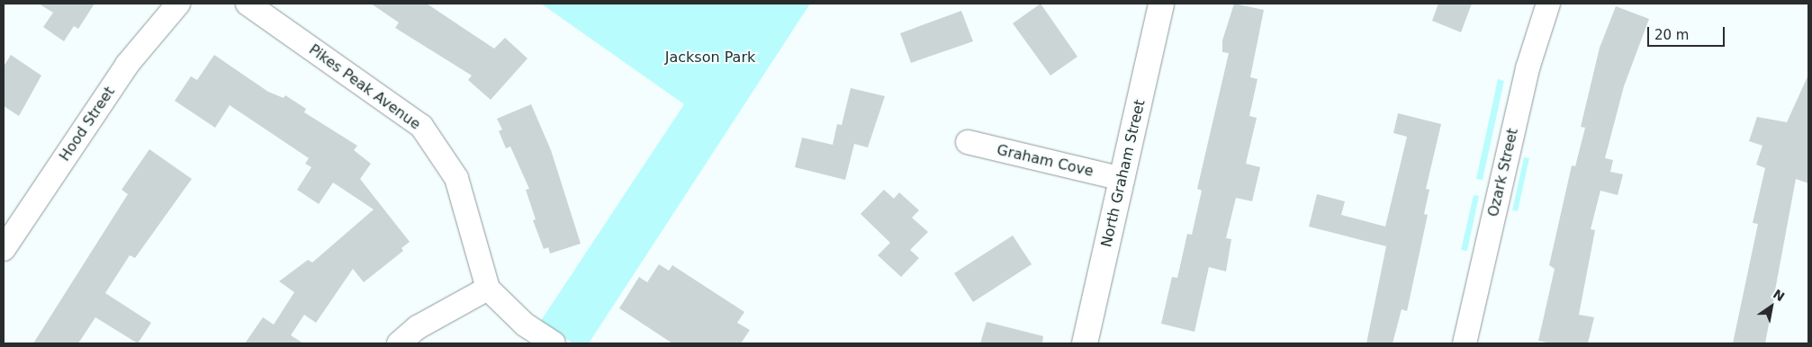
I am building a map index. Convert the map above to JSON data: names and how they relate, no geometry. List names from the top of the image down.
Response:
{
  "streets": {
    "main road": ["North Graham Street"],
    "street": [
      "Pikes Peak Avenue",
      "Hood Street",
      "Graham Cove",
      "Ozark Street"
    ]
  },
  "crossings": [
    ["Graham Cove", "North Graham Street"]
  ],
  "parks": ["Jackson Park"],
  "scale_bar": "20 m",
  "north": "top right"
}
